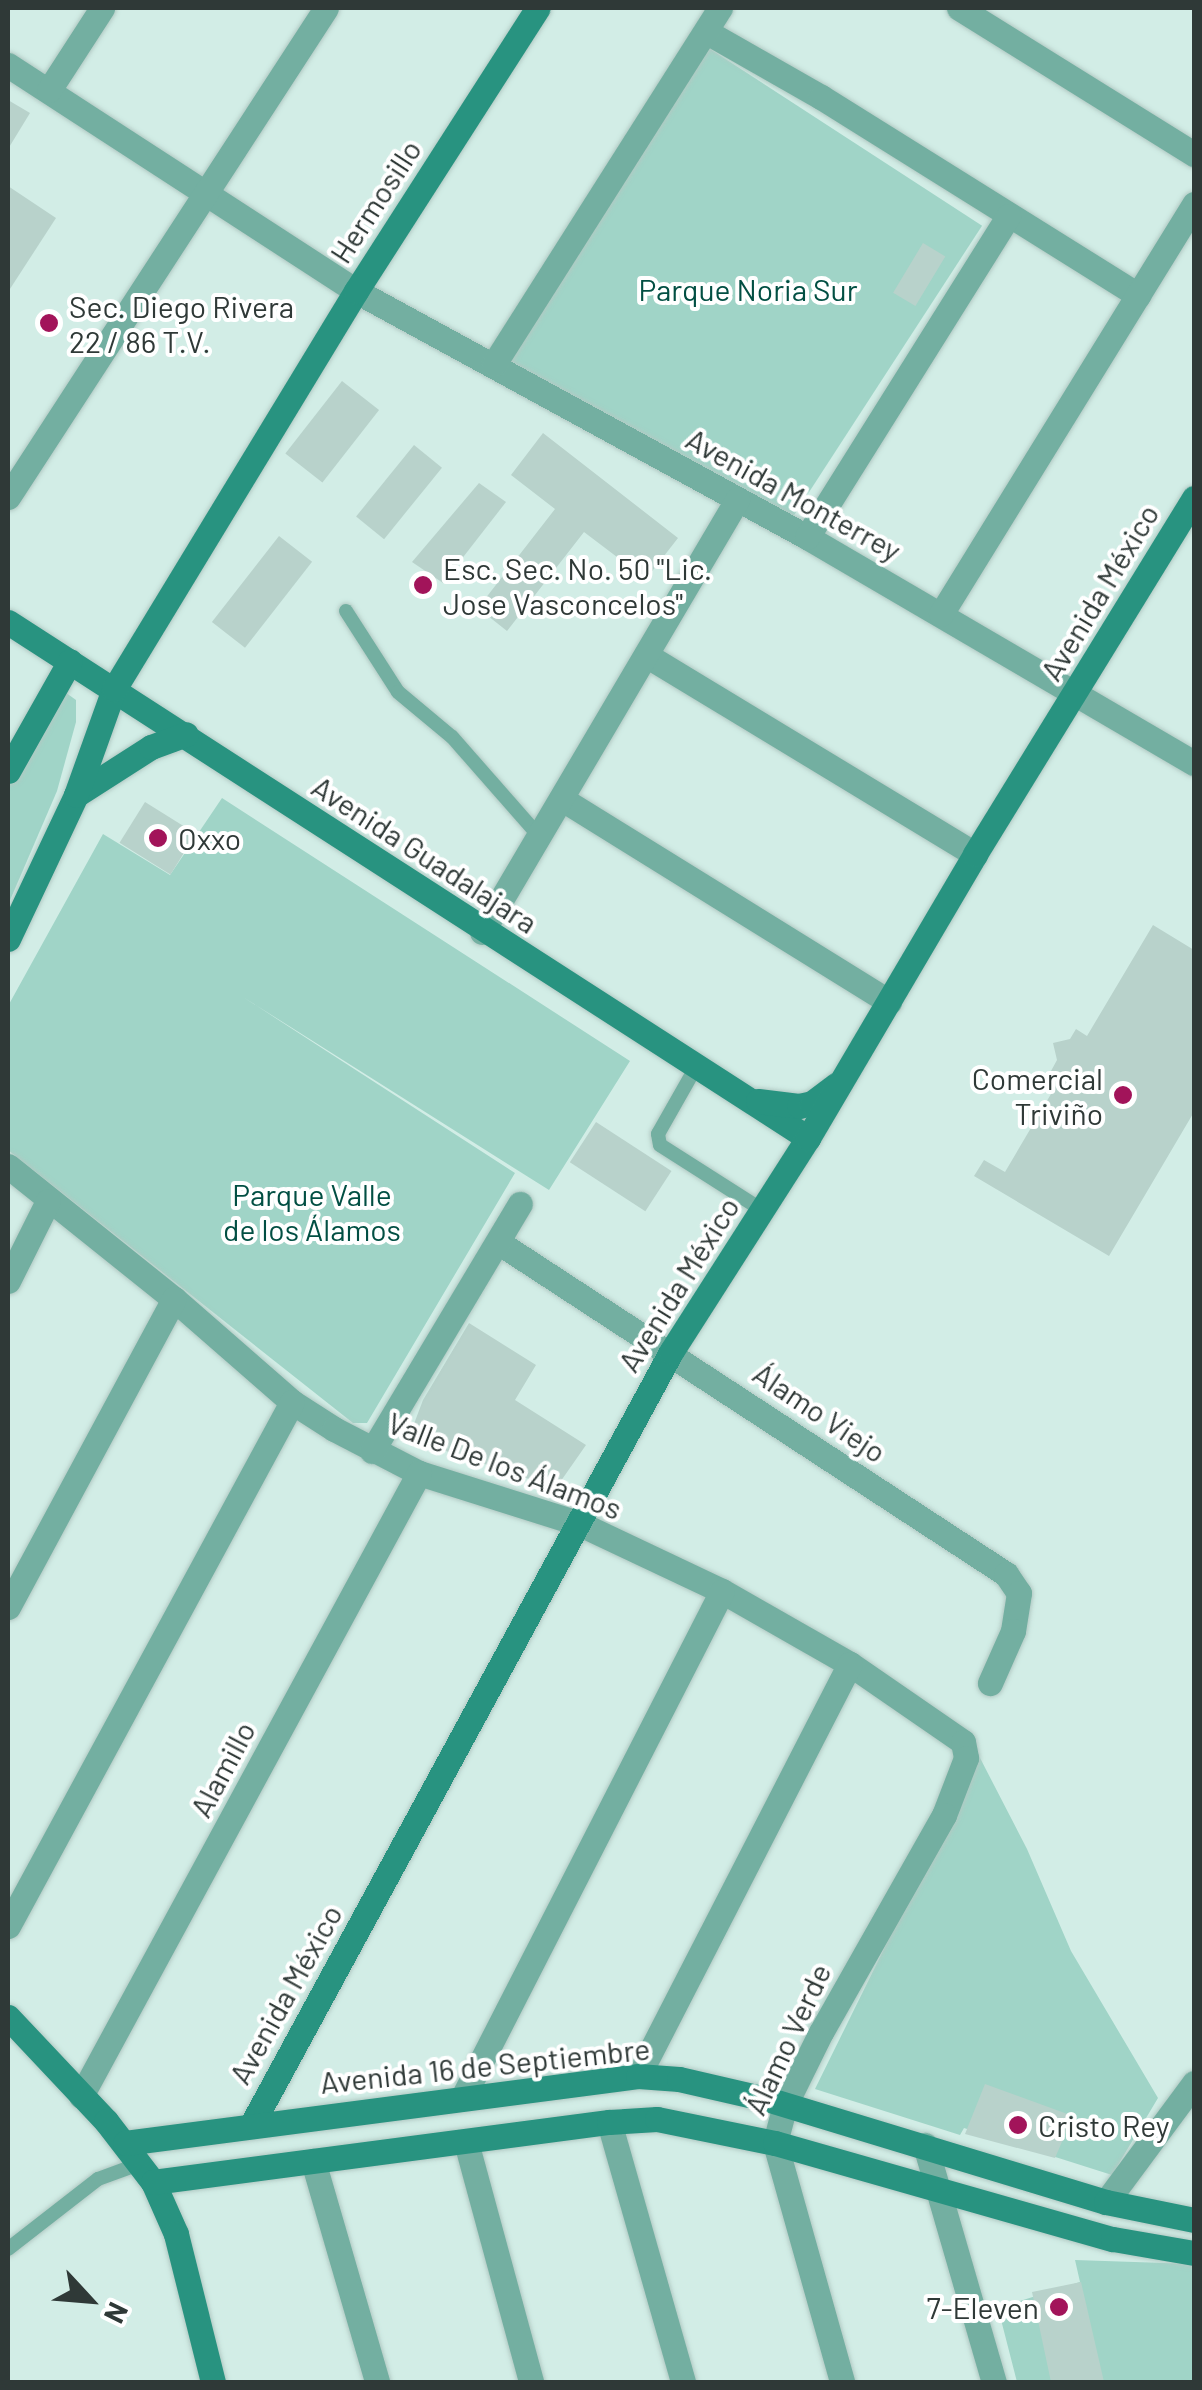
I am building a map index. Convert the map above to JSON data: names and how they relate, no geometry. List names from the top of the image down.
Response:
{
  "streets": {
    "street": [
      "Hermosillo",
      "Avenida Monterrey",
      "Avenida México",
      "Avenida Guadalajara",
      "Álamo Viejo",
      "Valle De los Álamos",
      "Alamillo",
      "Álamo Verde",
      "Avenida 16 de Septiembre"
    ]
  },
  "crossings": [
    ["Hermosillo", "Avenida Monterrey"],
    ["Hermosillo", "Avenida Guadalajara"],
    ["Avenida Monterrey", "Avenida México"],
    ["Avenida México", "Avenida Guadalajara"],
    ["Avenida México", "Álamo Viejo"],
    ["Avenida México", "Valle De los Álamos"],
    ["Avenida México", "Avenida 16 de Septiembre"],
    ["Valle De los Álamos", "Alamillo"],
    ["Valle De los Álamos", "Álamo Verde"],
    ["Álamo Verde", "Avenida 16 de Septiembre"]
  ],
  "parks": ["Parque Noria Sur", "Parque Valle de los Álamos"],
  "places": [
    "Sec. Diego Rivera 22 / 86 T.V.",
    "Esc. Sec. No. 50 \"Lic. Jose Vasconcelos\"",
    "Oxxo",
    "Comercial Triviño",
    "Cristo Rey",
    "7-Eleven"
  ],
  "north": "bottom right"
}
